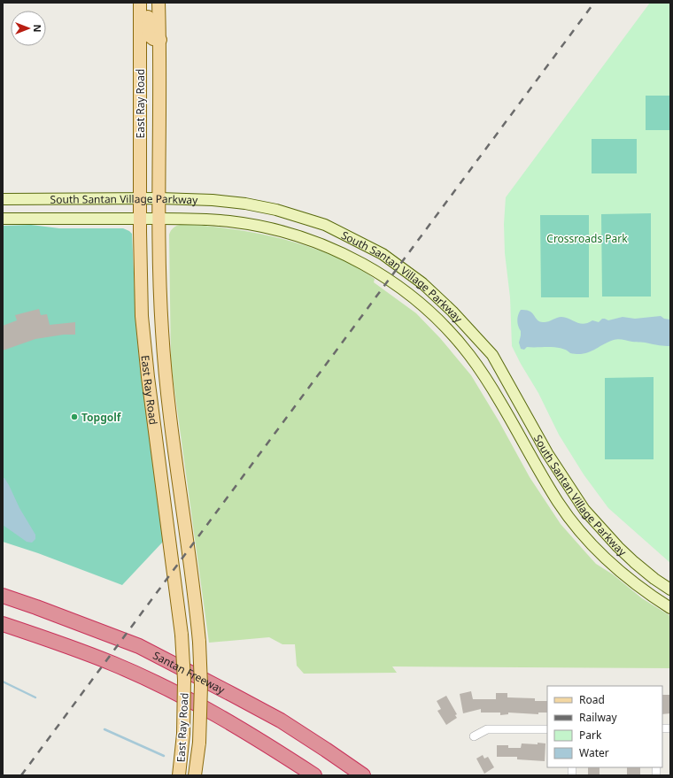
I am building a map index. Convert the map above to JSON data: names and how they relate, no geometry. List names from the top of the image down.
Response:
{
  "streets": {
    "highway": ["Santan Freeway"],
    "main road": ["East Ray Road", "South Santan Village Parkway"]
  },
  "crossings": [
    ["East Ray Road", "South Santan Village Parkway"]
  ],
  "parks": ["Crossroads Park"],
  "places": ["Topgolf"],
  "legend": [
    "Road",
    "Railway",
    "Park",
    "Water"
  ],
  "north": "right"
}
